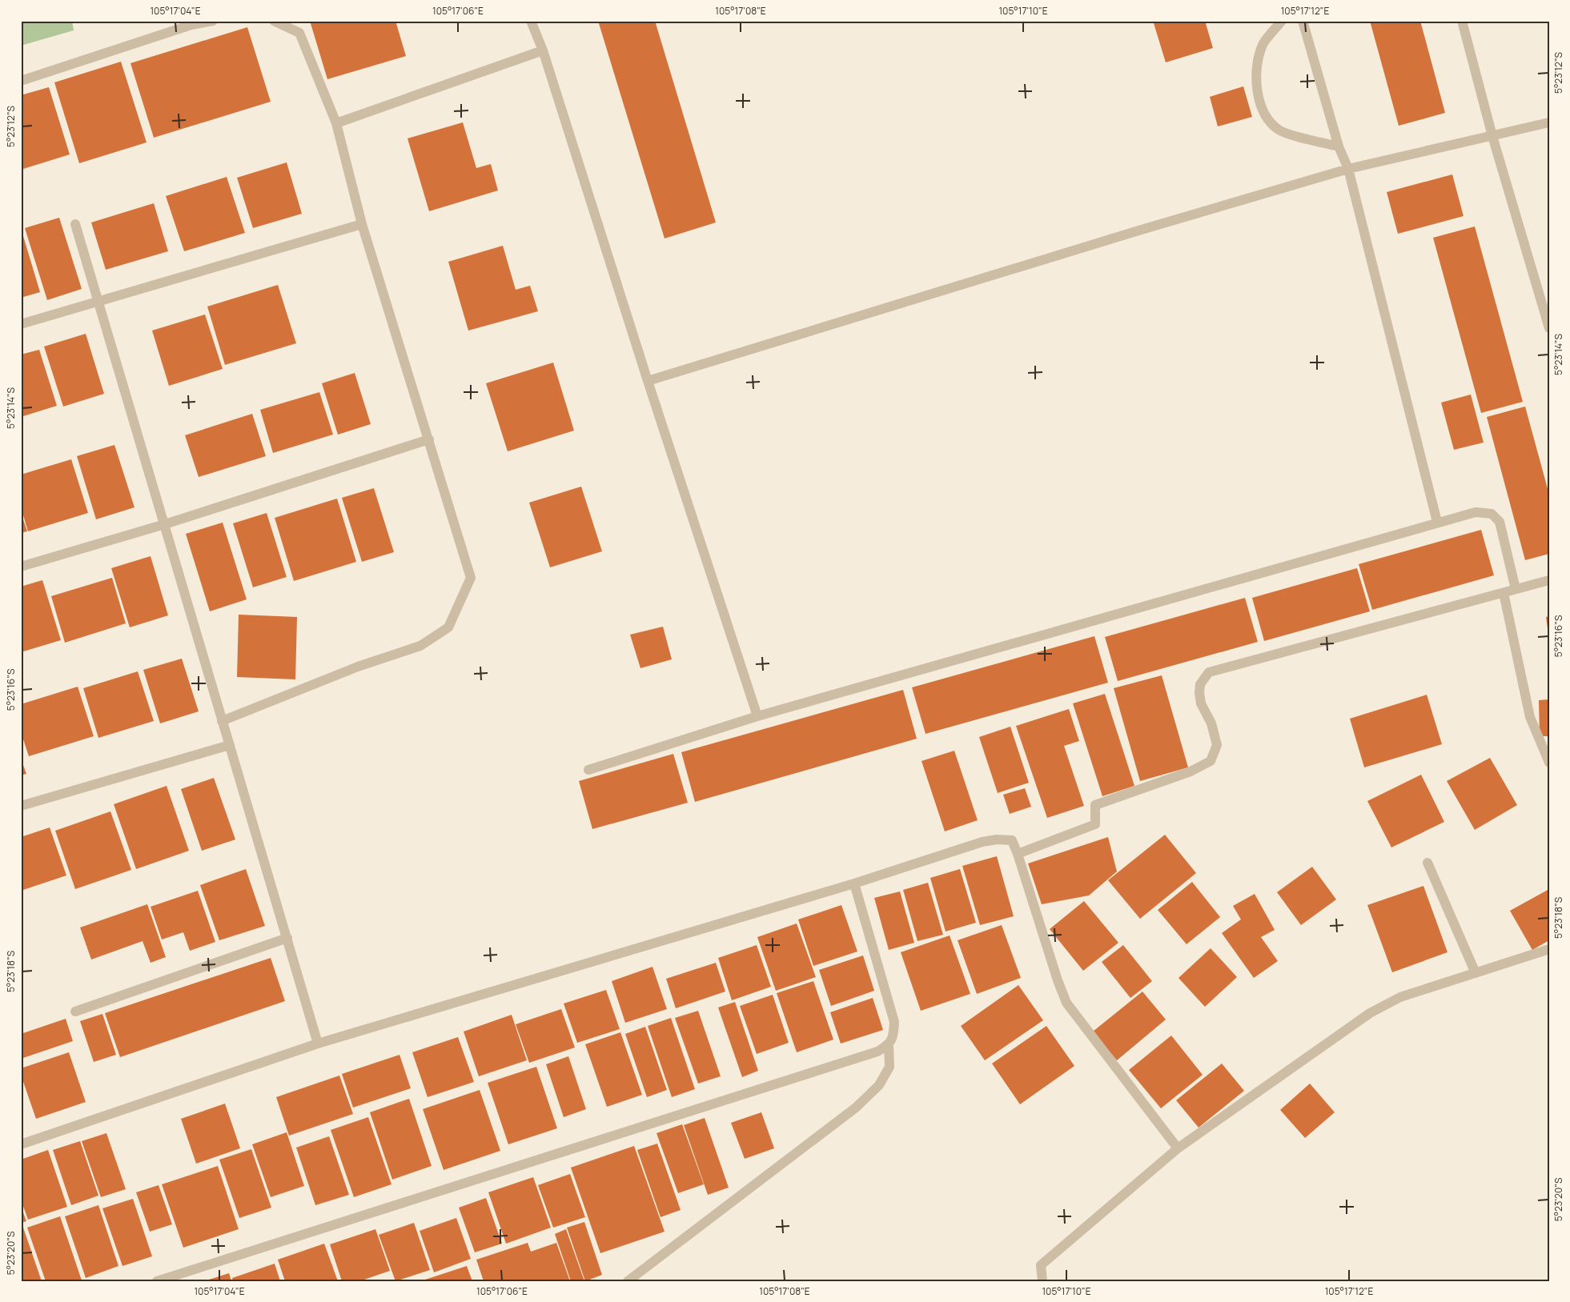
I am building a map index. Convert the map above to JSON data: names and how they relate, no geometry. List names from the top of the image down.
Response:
{
  "coordinates": [
    "105°17'04\"E",
    "105°17'06\"E",
    "105°17'08\"E",
    "105°17'10\"E",
    "105°17'12\"E",
    "5°23'12\"S",
    "5°23'14\"S",
    "5°23'16\"S",
    "5°23'18\"S",
    "5°23'20\"S"
  ]
}
